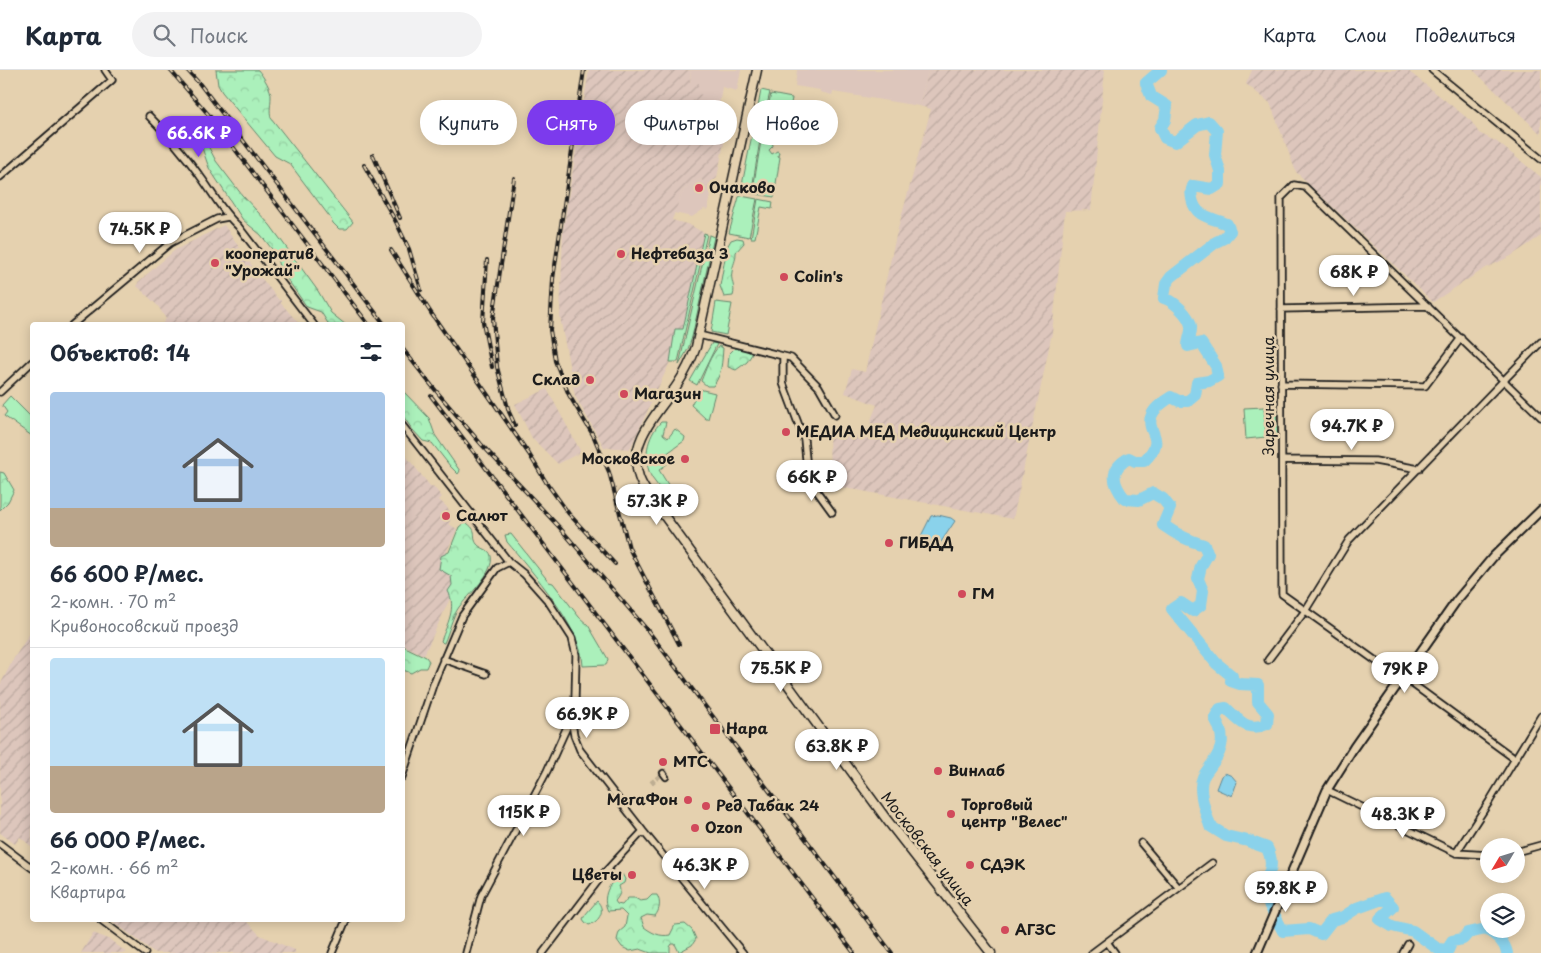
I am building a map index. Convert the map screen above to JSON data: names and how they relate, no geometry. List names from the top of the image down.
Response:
{
  "streets": {
    "main road": ["Московская улица"],
    "street": ["Заречная улица"]
  },
  "places": {
    "other": [
      "Очаково",
      "Нефтебаза 3",
      "кооператив \"Урожай\"",
      "Colin's",
      "Склад",
      "Магазин",
      "МЕДИА МЕД Медицинский Центр",
      "Московское",
      "Салют",
      "ГИБДД",
      "ГМ",
      "МТС",
      "Винлаб",
      "МегаФон",
      "Ред Табак 24",
      "Торговый центр \"Велес\"",
      "Ozon",
      "СДЭК",
      "Цветы",
      "АГЗС"
    ],
    "transit": ["Нара"]
  },
  "north": "bottom left",
  "page": {
    "header": "Карта",
    "search": "Поиск",
    "nav": ["Карта", "Слои", "Поделиться"],
    "chip": [
      "Купить",
      "Снять",
      "Фильтры",
      "Новое"
    ],
    "price": [
      "66.6K ₽",
      "74.5K ₽",
      "68K ₽",
      "94.7K ₽",
      "66K ₽",
      "57.3K ₽",
      "75.5K ₽",
      "79K ₽",
      "66.9K ₽",
      "63.8K ₽",
      "115K ₽",
      "48.3K ₽",
      "46.3K ₽",
      "59.8K ₽"
    ],
    "heading": "Объектов: 14",
    "list": [
      {
        "name": "66 600 ₽/мес.",
        "note": "2-комн. · 70 m² · Кривоносовский проезд"
      },
      {
        "name": "66 000 ₽/мес.",
        "note": "2-комн. · 66 m² · Квартира"
      }
    ]
  }
}
